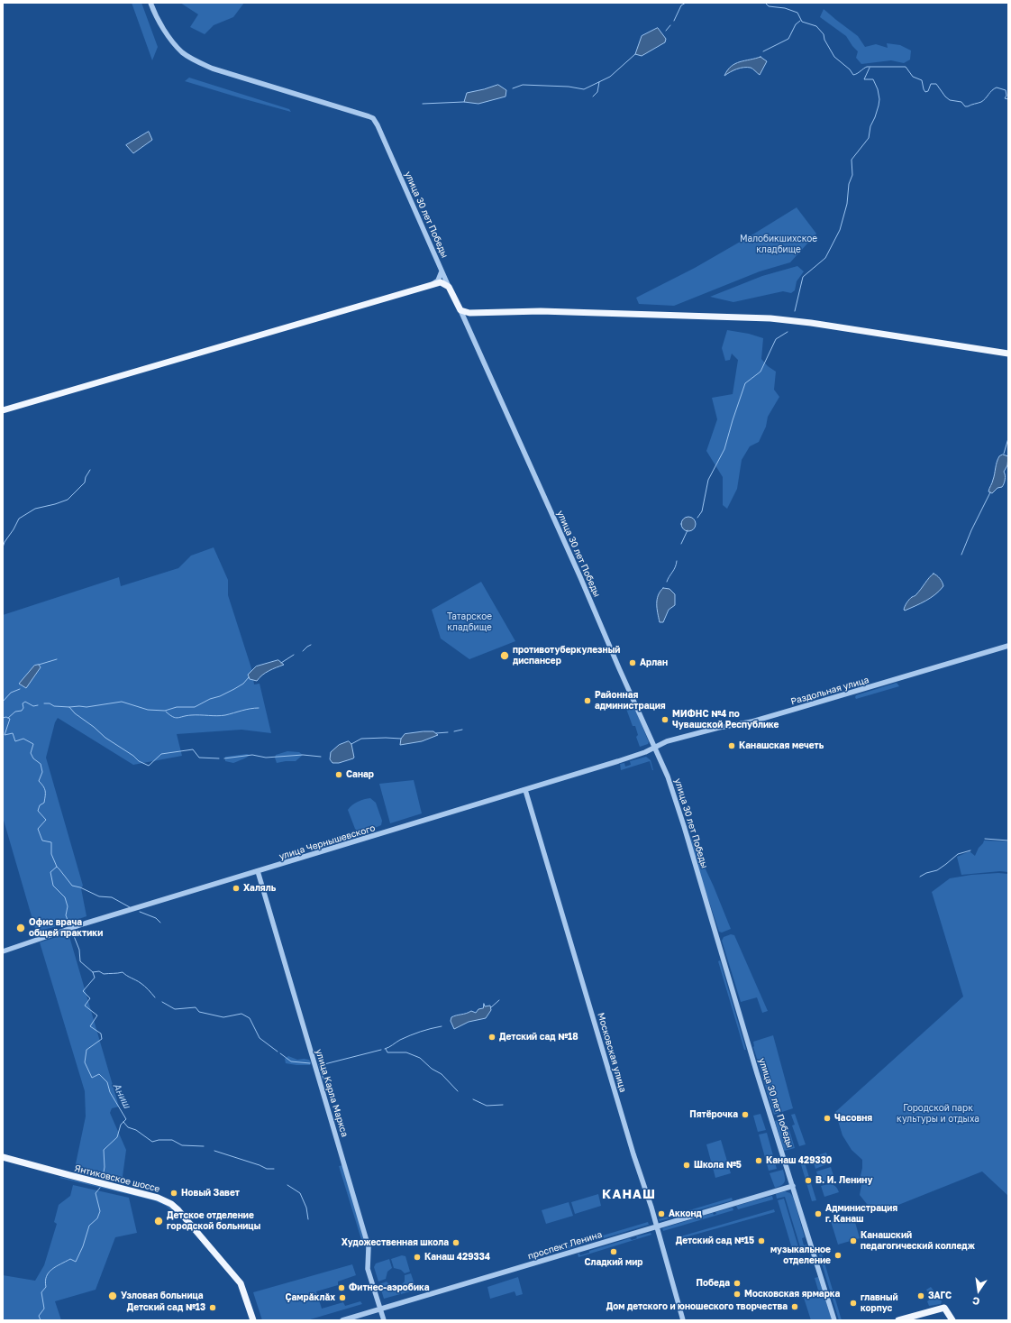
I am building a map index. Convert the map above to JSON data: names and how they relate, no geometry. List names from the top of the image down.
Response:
{
  "streets": {
    "main road": ["улица 30 лет Победы", "Янтиковское шоссе"],
    "street": [
      "Раздольная улица",
      "улица Чернышевского",
      "Московская улица",
      "улица Карла Маркса",
      "проспект Ленина"
    ]
  },
  "crossings": [
    ["улица 30 лет Победы", "Раздольная улица"],
    ["улица 30 лет Победы", "улица Чернышевского"],
    ["улица 30 лет Победы", "проспект Ленина"],
    ["Раздольная улица", "улица Чернышевского"],
    ["улица Чернышевского", "Московская улица"],
    ["улица Чернышевского", "улица Карла Маркса"],
    ["Московская улица", "проспект Ленина"],
    ["улица Карла Маркса", "проспект Ленина"]
  ],
  "districts": ["КАНАШ"],
  "water": ["Аниш"],
  "parks": ["Малобикшихское кладбище", "Татарское кладбище", "Городской парк культуры и отдыха"],
  "places": [
    "противотуберкулезный диспансер",
    "Арлан",
    "Районная администрация",
    "МИФНС №4 по Чувашской Республике",
    "Канашская мечеть",
    "Санар",
    "Халяль",
    "Офис врача общей практики",
    "Детский сад №18",
    "Пятёрочка",
    "Часовня",
    "Канаш 429330",
    "Школа №5",
    "В. И. Ленину",
    "Новый Завет",
    "Акконд",
    "Администрация г. Канаш",
    "Детское отделение городской больницы",
    "Детский сад №15",
    "Канашский педагогический колледж",
    "Художественная школа",
    "Сладкий мир",
    "музыкальное отделение",
    "Канаш 429334",
    "Победа",
    "Фитнес-аэробика",
    "Московская ярмарка",
    "Узловая больница",
    "ЗАГС",
    "Çамрǎклǎх",
    "главный корпус",
    "Дом детского и юношеского творчества",
    "Детский сад №13"
  ],
  "north": "bottom"
}
